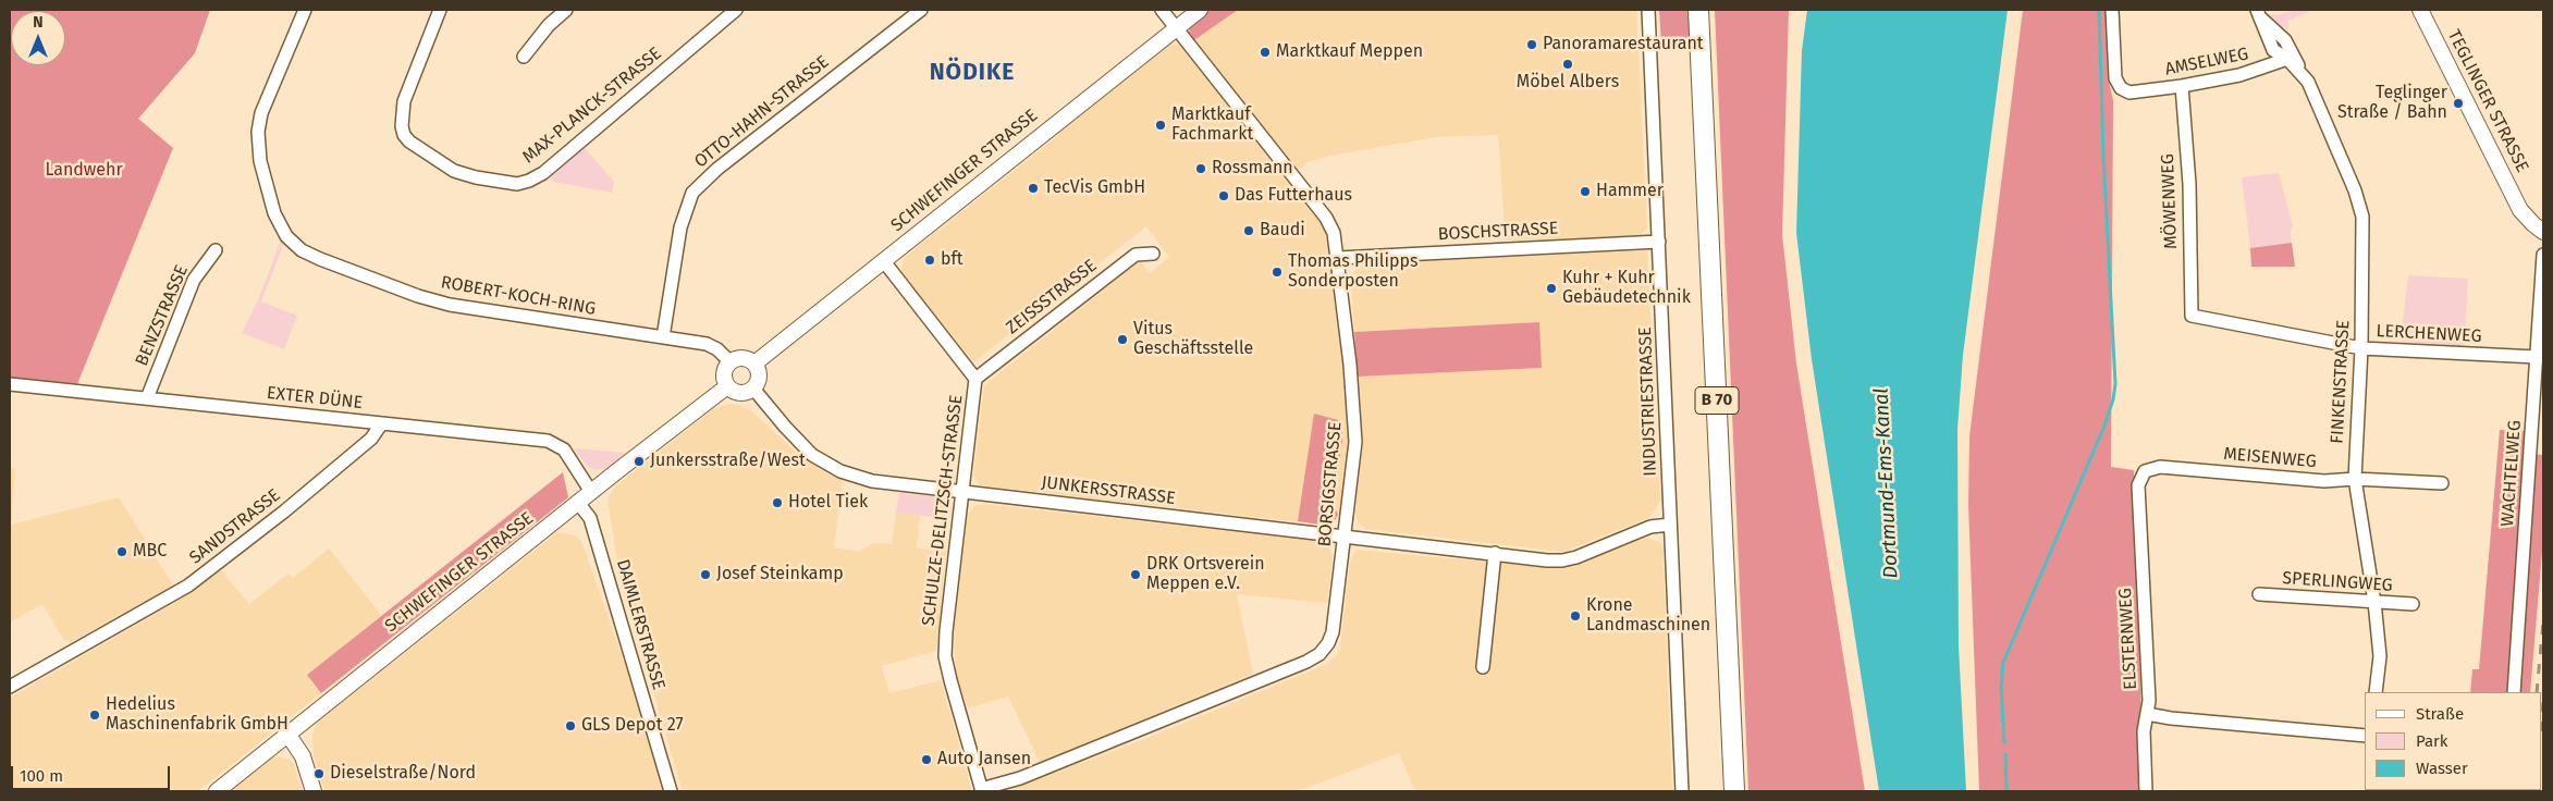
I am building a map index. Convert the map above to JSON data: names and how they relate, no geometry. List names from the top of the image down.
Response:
{
  "streets": {
    "main road": ["B 70"],
    "street": [
      "AMSELWEG",
      "TEGLINGER STRASSE",
      "MAX-PLANCK-STRASSE",
      "OTTO-HAHN-STRASSE",
      "SCHWEFINGER STRASSE",
      "MÖWENWEG",
      "BOSCHSTRASSE",
      "ROBERT-KOCH-RING",
      "ZEISSSTRASSE",
      "BENZSTRASSE",
      "LERCHENWEG",
      "FINKENSTRASSE",
      "EXTER DÜNE",
      "INDUSTRIESTRASSE",
      "MEISENWEG",
      "WACHTELWEG",
      "BORSIGSTRASSE",
      "JUNKERSSTRASSE",
      "SCHULZE-DELITZSCH-STRASSE",
      "SANDSTRASSE",
      "SPERLINGWEG",
      "DAIMLERSTRASSE",
      "ELSTERNWEG"
    ]
  },
  "crossings": [
    ["AMSELWEG", "MÖWENWEG"],
    ["AMSELWEG", "FINKENSTRASSE"],
    ["OTTO-HAHN-STRASSE", "ROBERT-KOCH-RING"],
    ["SCHWEFINGER STRASSE", "ROBERT-KOCH-RING"],
    ["SCHWEFINGER STRASSE", "EXTER DÜNE"],
    ["SCHWEFINGER STRASSE", "BORSIGSTRASSE"],
    ["SCHWEFINGER STRASSE", "JUNKERSSTRASSE"],
    ["SCHWEFINGER STRASSE", "SCHULZE-DELITZSCH-STRASSE"],
    ["SCHWEFINGER STRASSE", "DAIMLERSTRASSE"],
    ["MÖWENWEG", "LERCHENWEG"],
    ["BOSCHSTRASSE", "INDUSTRIESTRASSE"],
    ["BOSCHSTRASSE", "BORSIGSTRASSE"],
    ["ROBERT-KOCH-RING", "JUNKERSSTRASSE"],
    ["ZEISSSTRASSE", "SCHULZE-DELITZSCH-STRASSE"],
    ["BENZSTRASSE", "EXTER DÜNE"],
    ["LERCHENWEG", "FINKENSTRASSE"],
    ["LERCHENWEG", "WACHTELWEG"],
    ["FINKENSTRASSE", "MEISENWEG"],
    ["FINKENSTRASSE", "SPERLINGWEG"],
    ["EXTER DÜNE", "SANDSTRASSE"],
    ["INDUSTRIESTRASSE", "JUNKERSSTRASSE"],
    ["MEISENWEG", "ELSTERNWEG"],
    ["BORSIGSTRASSE", "JUNKERSSTRASSE"],
    ["BORSIGSTRASSE", "SCHULZE-DELITZSCH-STRASSE"],
    ["JUNKERSSTRASSE", "SCHULZE-DELITZSCH-STRASSE"]
  ],
  "districts": ["NÖDIKE"],
  "water": ["Dortmund-Ems-Kanal"],
  "parks": ["Landwehr"],
  "places": [
    "Panoramarestaurant",
    "Marktkauf Meppen",
    "Möbel Albers",
    "Teglinger Straße / Bahn",
    "Marktkauf Fachmarkt",
    "Rossmann",
    "TecVis GmbH",
    "Hammer",
    "Das Futterhaus",
    "Baudi",
    "bft",
    "Thomas Philipps Sonderposten",
    "Kuhr + Kuhr Gebäudetechnik",
    "Vitus Geschäftsstelle",
    "Junkersstraße/West",
    "Hotel Tiek",
    "MBC",
    "Josef Steinkamp",
    "DRK Ortsverein Meppen e.V.",
    "Krone Landmaschinen",
    "Hedelius Maschinenfabrik GmbH",
    "GLS Depot 27",
    "Auto Jansen",
    "Dieselstraße/Nord"
  ],
  "legend": ["Straße", "Park", "Wasser"],
  "scale_bar": "100 m",
  "north": "top"
}
